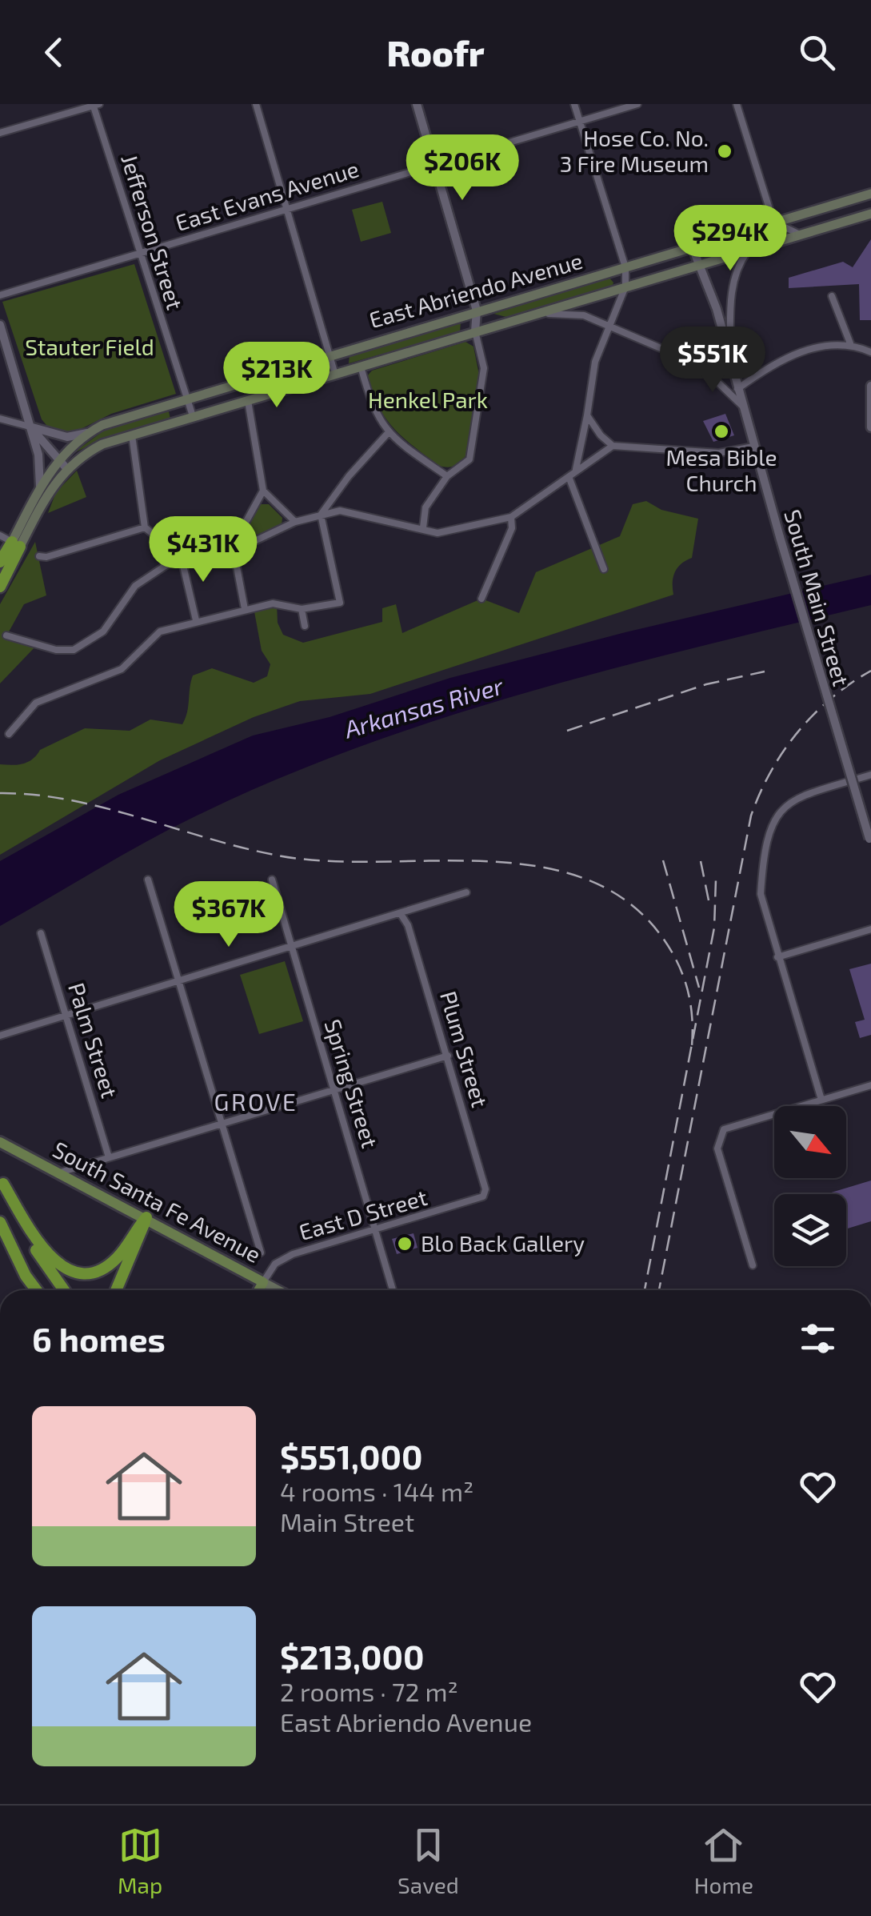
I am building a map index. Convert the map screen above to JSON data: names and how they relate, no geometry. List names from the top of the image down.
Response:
{
  "streets": {
    "main road": ["East Abriendo Avenue", "South Santa Fe Avenue"],
    "street": [
      "East Evans Avenue",
      "Jefferson Street",
      "South Main Street",
      "Palm Street",
      "Plum Street",
      "Spring Street",
      "East D Street"
    ]
  },
  "crossings": [
    ["East Evans Avenue", "Jefferson Street"],
    ["Jefferson Street", "East Abriendo Avenue"],
    ["East Abriendo Avenue", "South Main Street"],
    ["Plum Street", "East D Street"],
    ["Spring Street", "East D Street"],
    ["South Santa Fe Avenue", "East D Street"]
  ],
  "districts": ["GROVE"],
  "water": ["Arkansas River"],
  "parks": ["Stauter Field", "Henkel Park"],
  "places": ["Hose Co. No. 3 Fire Museum", "Mesa Bible Church", "Blo Back Gallery"],
  "north": "bottom right",
  "page": {
    "header": "Roofr",
    "price": [
      "$206K",
      "$294K",
      "$551K",
      "$213K",
      "$431K",
      "$367K"
    ],
    "heading": "6 homes",
    "list": [
      {
        "name": "$551,000",
        "note": "4 rooms · 144 m² · Main Street"
      },
      {
        "name": "$213,000",
        "note": "2 rooms · 72 m² · East Abriendo Avenue"
      }
    ],
    "tabs": ["Map", "Saved", "Home"]
  }
}
